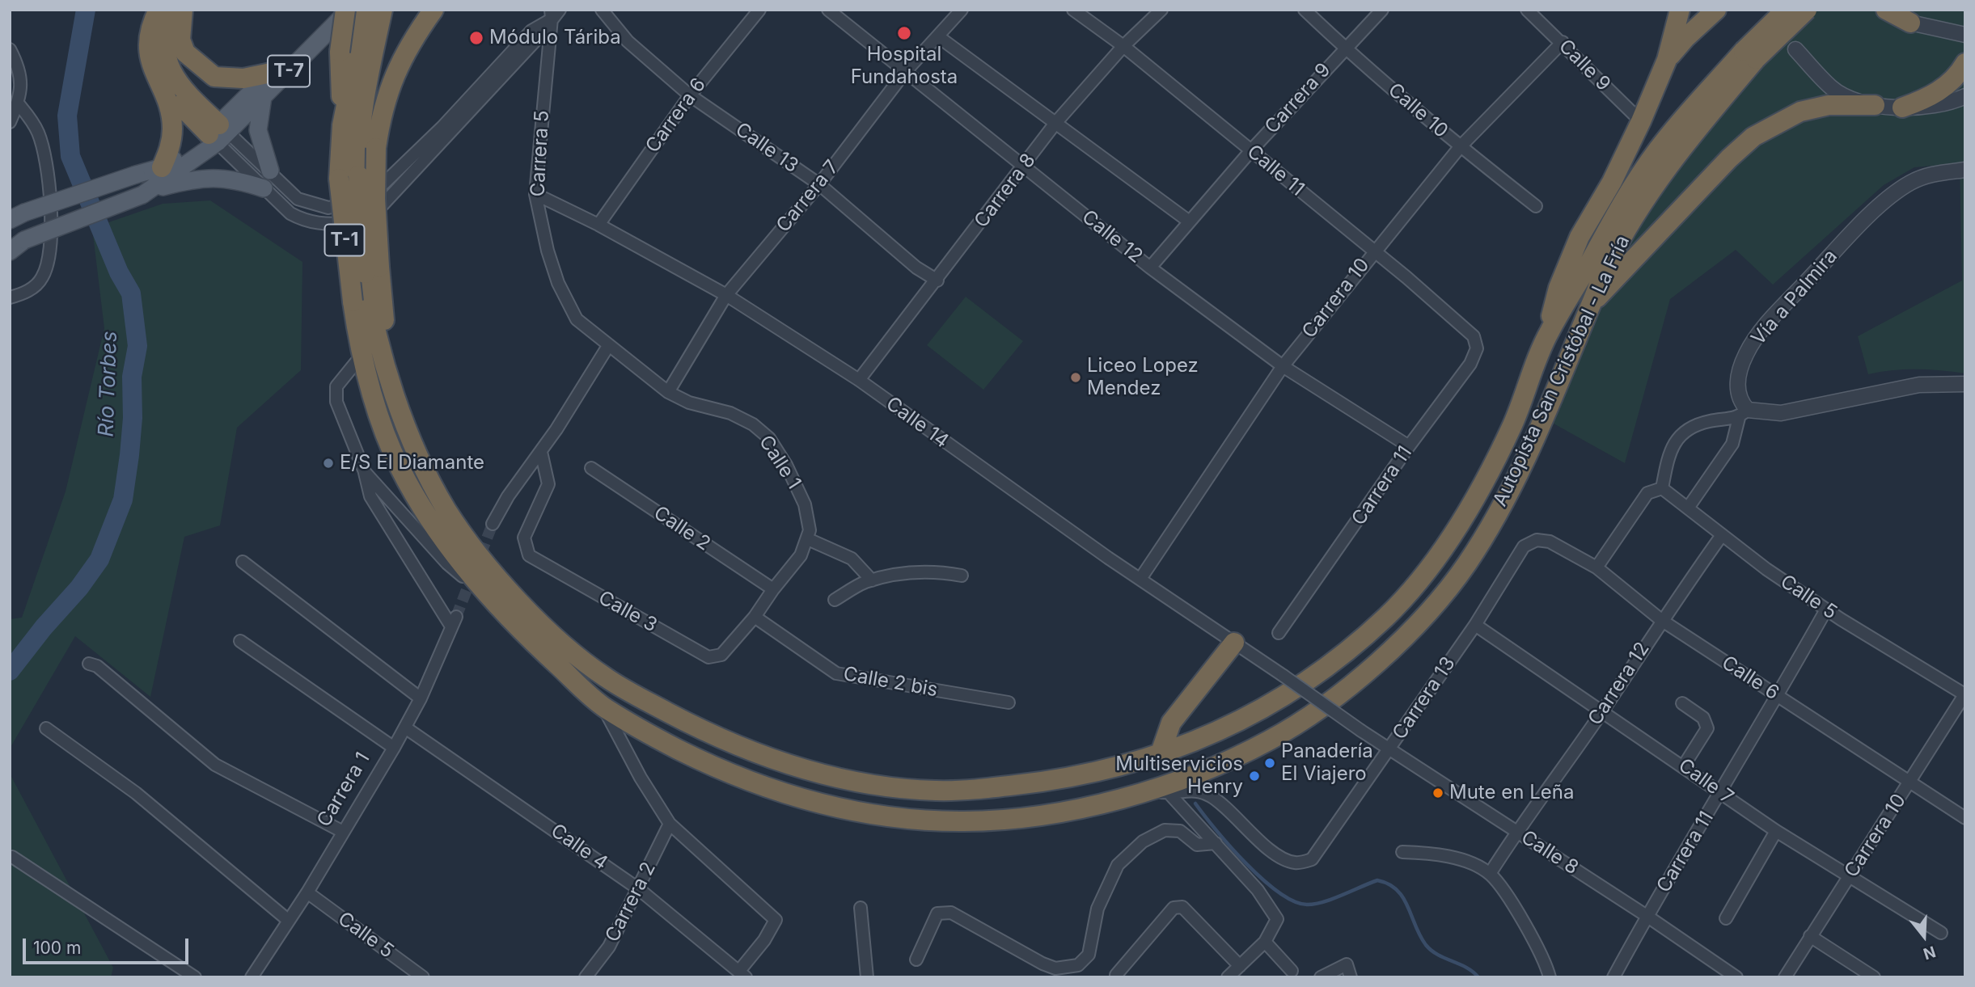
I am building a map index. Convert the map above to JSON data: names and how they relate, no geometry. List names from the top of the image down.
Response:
{
  "streets": {
    "highway": ["T-1", "Autopista San Cristóbal - La Fría"],
    "main road": ["T-7"],
    "street": [
      "Calle 9",
      "Carrera 9",
      "Calle 10",
      "Carrera 6",
      "Calle 13",
      "Carrera 5",
      "Calle 11",
      "Carrera 8",
      "Carrera 7",
      "Calle 12",
      "Vía a Palmira",
      "Carrera 10",
      "Calle 14",
      "Calle 1",
      "Carrera 11",
      "Calle 2",
      "Calle 5",
      "Calle 3",
      "Calle 6",
      "Calle 2 bis",
      "Carrera 12",
      "Carrera 13",
      "Calle 7",
      "Carrera 1",
      "Calle 4",
      "Calle 8",
      "Carrera 2"
    ]
  },
  "crossings": [
    ["Calle 9", "Carrera 10"],
    ["Carrera 9", "Calle 10"],
    ["Carrera 9", "Calle 11"],
    ["Carrera 9", "Calle 12"],
    ["Calle 10", "Carrera 10"],
    ["Carrera 6", "Calle 13"],
    ["Carrera 6", "Calle 14"],
    ["Calle 13", "Carrera 8"],
    ["Calle 13", "Carrera 7"],
    ["Carrera 5", "Calle 14"],
    ["Carrera 5", "Calle 1"],
    ["Calle 11", "Carrera 8"],
    ["Calle 11", "Carrera 10"],
    ["Calle 11", "Carrera 11"],
    ["Carrera 8", "Calle 12"],
    ["Carrera 8", "Calle 14"],
    ["Carrera 7", "Calle 12"],
    ["Carrera 7", "Calle 14"],
    ["Carrera 7", "Calle 1"],
    ["Calle 12", "Carrera 10"],
    ["Calle 12", "Carrera 11"],
    ["Carrera 10", "Calle 14"],
    ["Carrera 10", "Calle 5"],
    ["Carrera 10", "Calle 6"],
    ["Carrera 10", "Calle 7"],
    ["Calle 14", "Calle 8"],
    ["Carrera 11", "Calle 5"],
    ["Carrera 11", "Calle 6"],
    ["Carrera 11", "Calle 7"],
    ["Carrera 11", "Calle 8"],
    ["Calle 2", "Calle 3"],
    ["Calle 5", "Carrera 12"],
    ["Calle 5", "Carrera 1"],
    ["Calle 3", "Calle 2 bis"],
    ["Calle 6", "Carrera 12"],
    ["Calle 6", "Carrera 13"],
    ["Carrera 12", "Calle 7"],
    ["Carrera 12", "Calle 8"],
    ["Carrera 13", "Calle 7"],
    ["Carrera 13", "Calle 8"],
    ["Carrera 1", "Calle 4"],
    ["Calle 4", "Carrera 2"]
  ],
  "water": ["Río Torbes"],
  "places": [
    "Hospital Fundahosta",
    "Módulo Táriba",
    "Liceo Lopez Mendez",
    "E/S El Diamante",
    "Panadería El Viajero",
    "Multiservicios Henry",
    "Mute en Leña"
  ],
  "scale_bar": "100 m",
  "north": "bottom"
}
